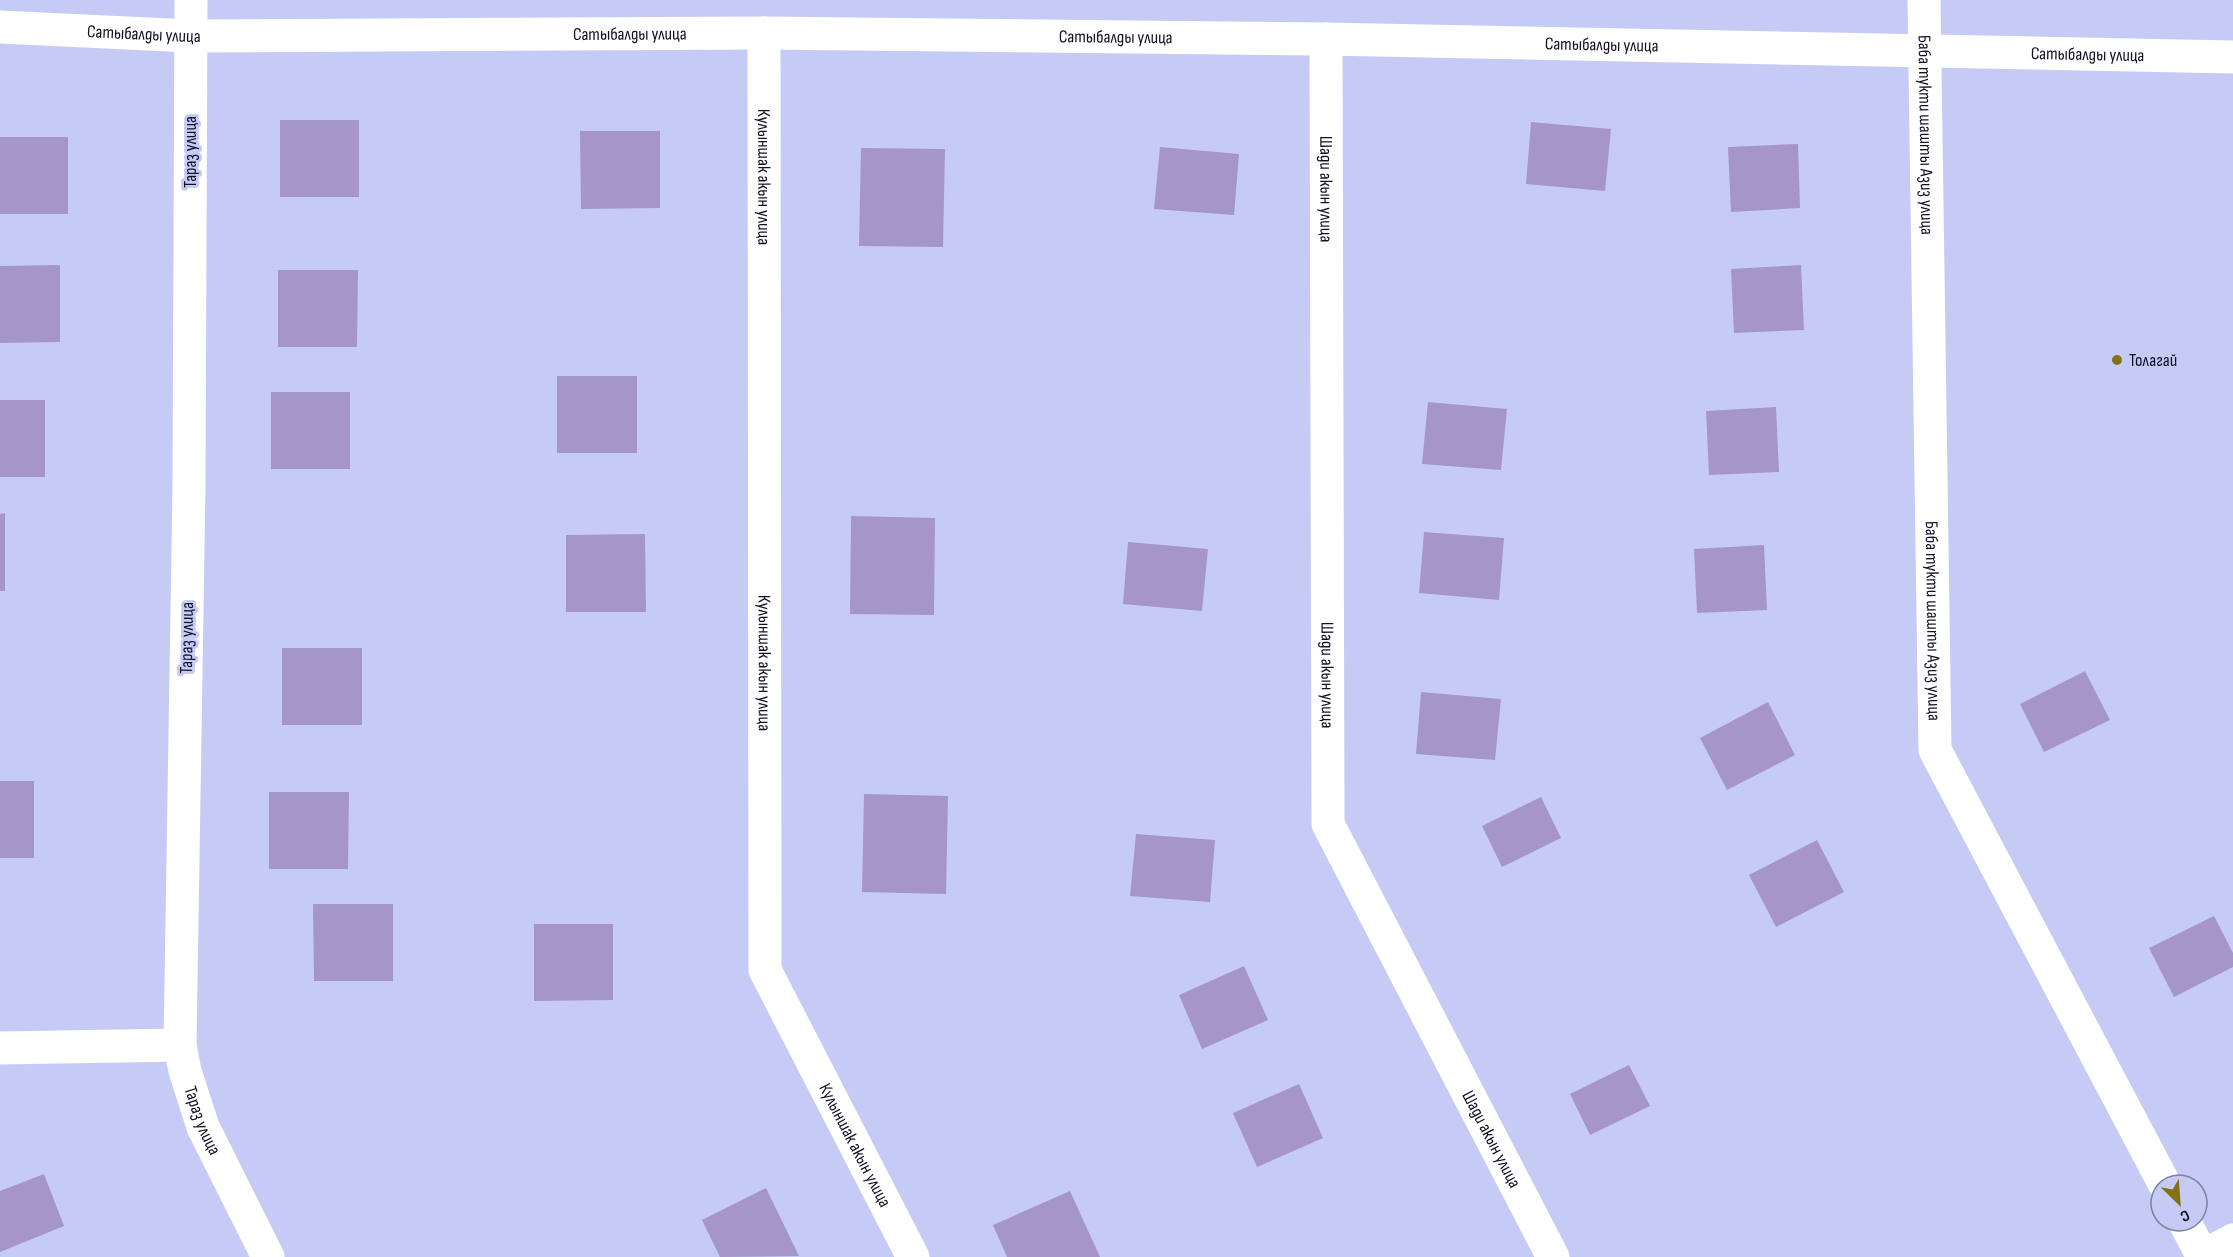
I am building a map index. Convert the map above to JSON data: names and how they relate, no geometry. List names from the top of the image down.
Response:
{
  "streets": {
    "street": [
      "Сатыбалды улица",
      "Баба тукти шашты Азиз улица",
      "Тараз улица",
      "Кулыншак акын улица",
      "Шади акын улица"
    ]
  },
  "crossings": [
    ["Сатыбалды улица", "Баба тукти шашты Азиз улица"],
    ["Сатыбалды улица", "Тараз улица"],
    ["Сатыбалды улица", "Кулыншак акын улица"],
    ["Сатыбалды улица", "Шади акын улица"]
  ],
  "places": ["Толагай"],
  "north": "bottom right"
}
